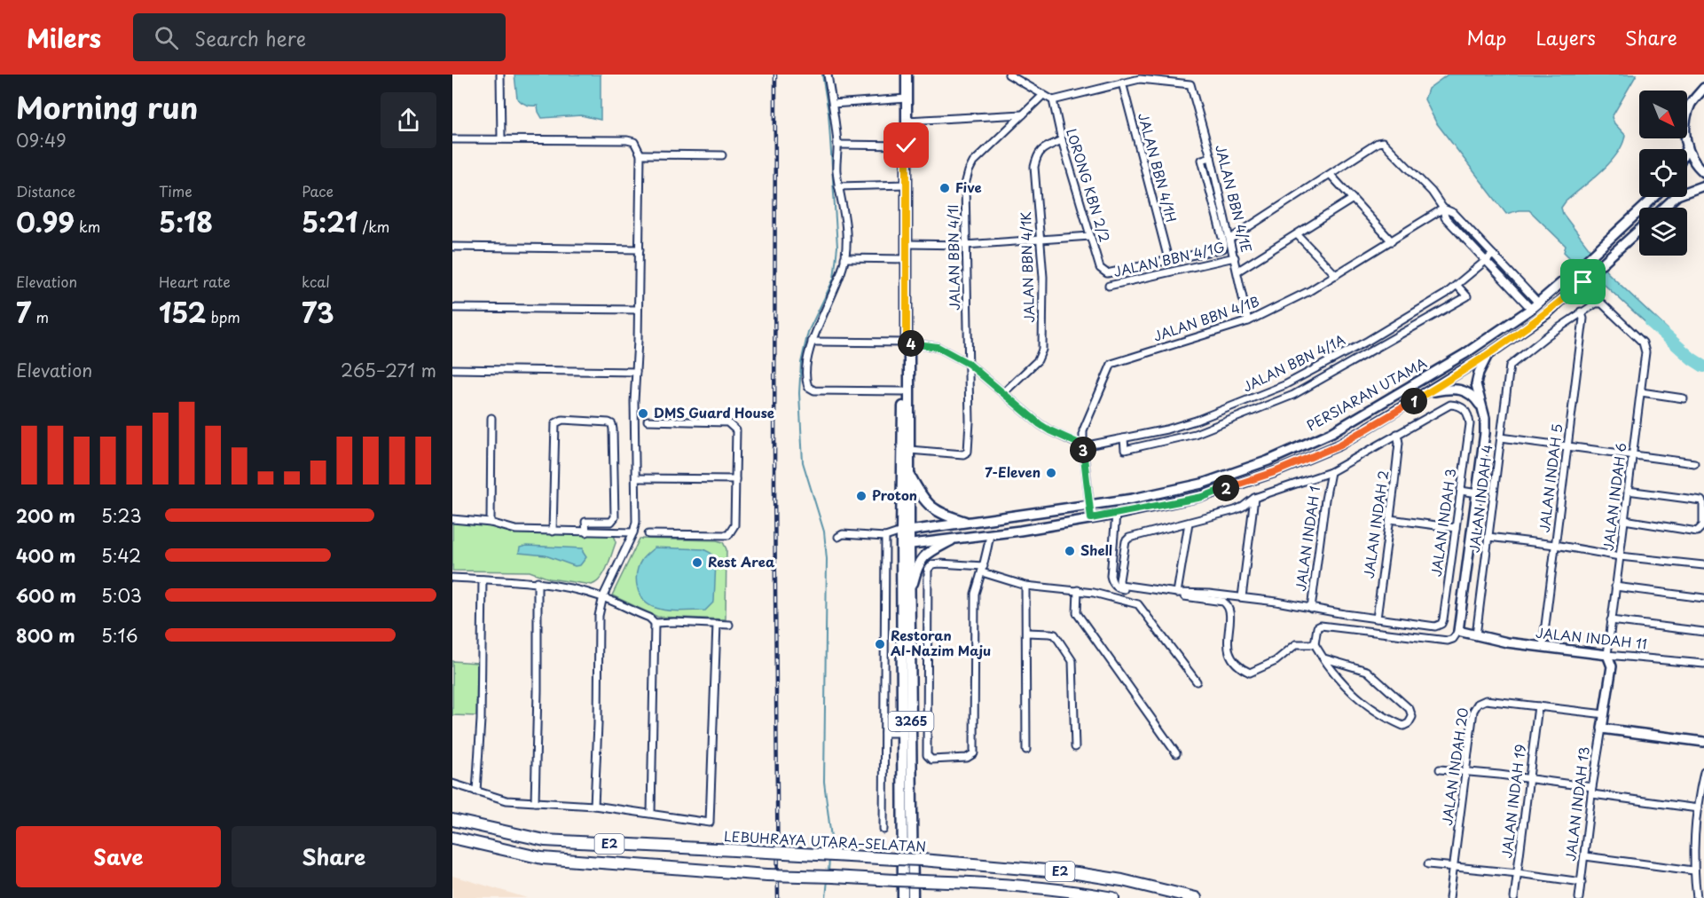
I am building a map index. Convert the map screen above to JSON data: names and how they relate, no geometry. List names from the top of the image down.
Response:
{
  "streets": {
    "highway": ["LEBUHRAYA UTARA–SELATAN", "E2"],
    "main road": [
      "PERSIARAN UTAMA",
      "JALAN INDAH 11",
      "3265",
      "JALAN INDAH 13"
    ],
    "street": [
      "JALAN BBN 4/1H",
      "LORONG KBN 2/2",
      "JALAN BBN 4/1E",
      "JALAN BBN 4/1I",
      "JALAN BBN 4/1G",
      "JALAN BBN 4/1K",
      "JALAN BBN 4/1B",
      "JALAN BBN 4/1A",
      "JALAN INDAH 5",
      "JALAN INDAH 6",
      "JALAN INDAH 4",
      "JALAN INDAH 3",
      "JALAN INDAH 2",
      "JALAN INDAH 1",
      "JALAN INDAH 20",
      "JALAN INDAH 19"
    ]
  },
  "crossings": [
    ["JALAN BBN 4/1H", "LORONG KBN 2/2"],
    ["LORONG KBN 2/2", "JALAN BBN 4/1K"],
    ["JALAN BBN 4/1E", "JALAN BBN 4/1G"],
    ["JALAN BBN 4/1E", "JALAN BBN 4/1B"],
    ["JALAN BBN 4/1I", "3265"],
    ["JALAN BBN 4/1B", "JALAN BBN 4/1A"],
    ["JALAN BBN 4/1B", "PERSIARAN UTAMA"],
    ["PERSIARAN UTAMA", "3265"],
    ["JALAN INDAH 5", "JALAN INDAH 6"],
    ["JALAN INDAH 5", "JALAN INDAH 4"],
    ["JALAN INDAH 5", "JALAN INDAH 11"],
    ["JALAN INDAH 6", "JALAN INDAH 4"],
    ["JALAN INDAH 6", "JALAN INDAH 11"],
    ["JALAN INDAH 6", "JALAN INDAH 13"],
    ["JALAN INDAH 4", "JALAN INDAH 11"],
    ["JALAN INDAH 3", "JALAN INDAH 2"],
    ["JALAN INDAH 11", "JALAN INDAH 13"],
    ["JALAN INDAH 20", "JALAN INDAH 19"],
    ["JALAN INDAH 20", "JALAN INDAH 13"]
  ],
  "places": [
    "Five",
    "DMS Guard House",
    "7-Eleven",
    "Proton",
    "Shell",
    "Rest Area",
    "Restoran Al-Nazim Maju"
  ],
  "north": "bottom right",
  "page": {
    "header": "Milers",
    "search": "Search here",
    "nav": ["Map", "Layers", "Share"],
    "heading": ["Morning run", "09:49"],
    "stats": [
      ["Distance", "0.99 km"],
      ["Time", "5:18"],
      ["Pace", "5:21 /km"],
      ["Elevation", "7 m"],
      ["Heart rate", "152 bpm"],
      ["kcal", "73"]
    ],
    "pins": [
      "4",
      "1",
      "3",
      "2"
    ],
    "chart": ["Elevation", "265–271 m"],
    "list": [
      {
        "name": "200 m",
        "note": "5:23"
      },
      {
        "name": "400 m",
        "note": "5:42"
      },
      {
        "name": "600 m",
        "note": "5:03"
      },
      {
        "name": "800 m",
        "note": "5:16"
      }
    ],
    "buttons": ["Save", "Share"]
  }
}
